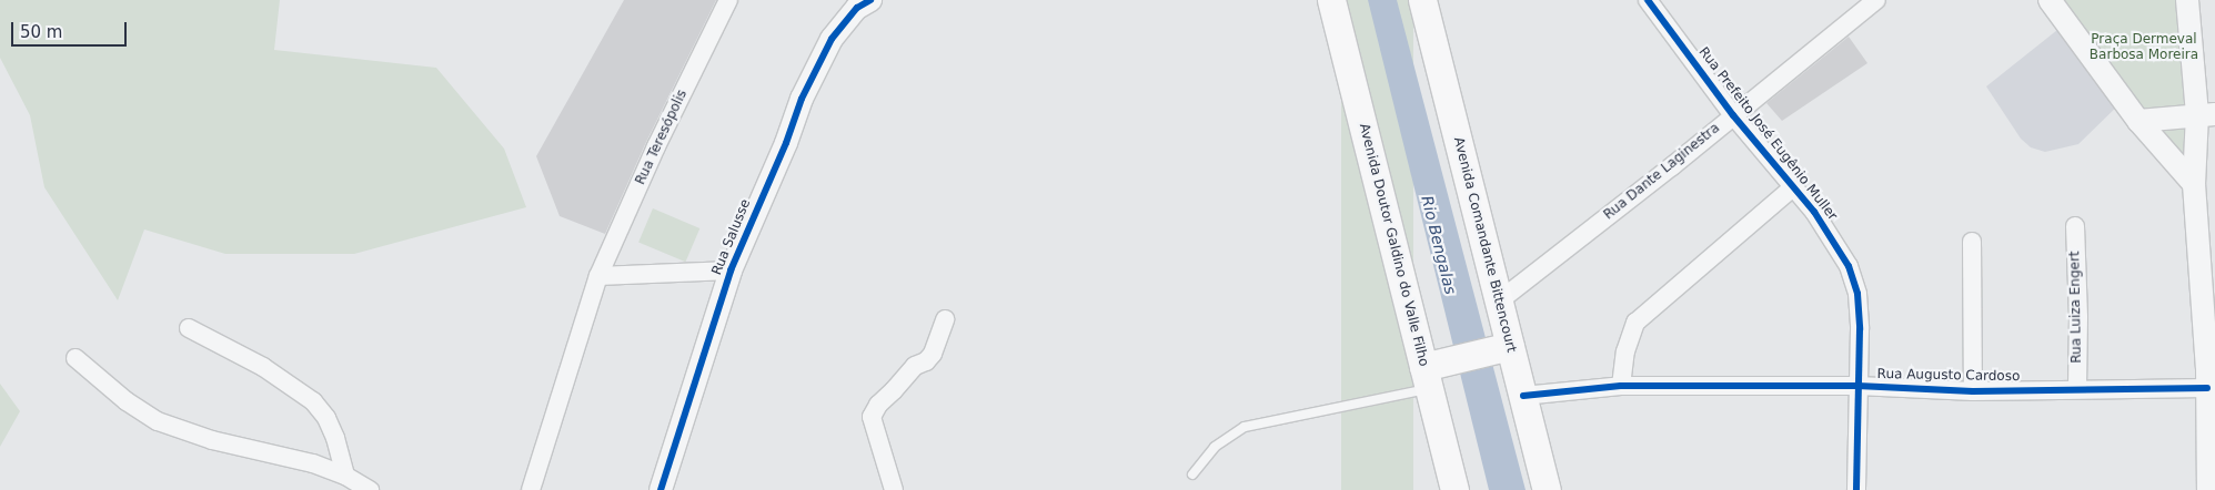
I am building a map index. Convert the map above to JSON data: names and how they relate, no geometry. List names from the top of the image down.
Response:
{
  "streets": {
    "main road": ["Avenida Doutor Galdino do Valle Filho", "Avenida Comandante Bittencourt"],
    "street": [
      "Rua Prefeito José Eugênio Muller",
      "Rua Teresópolis",
      "Rua Dante Laginestra",
      "Rua Salusse",
      "Rua Luiza Engert",
      "Rua Augusto Cardoso"
    ]
  },
  "crossings": [
    ["Rua Prefeito José Eugênio Muller", "Rua Dante Laginestra"],
    ["Rua Prefeito José Eugênio Muller", "Rua Augusto Cardoso"],
    ["Rua Dante Laginestra", "Avenida Comandante Bittencourt"],
    ["Avenida Comandante Bittencourt", "Rua Augusto Cardoso"],
    ["Rua Luiza Engert", "Rua Augusto Cardoso"]
  ],
  "water": ["Rio Bengalas"],
  "parks": ["Praça Dermeval Barbosa Moreira"],
  "scale_bar": "50 m"
}
